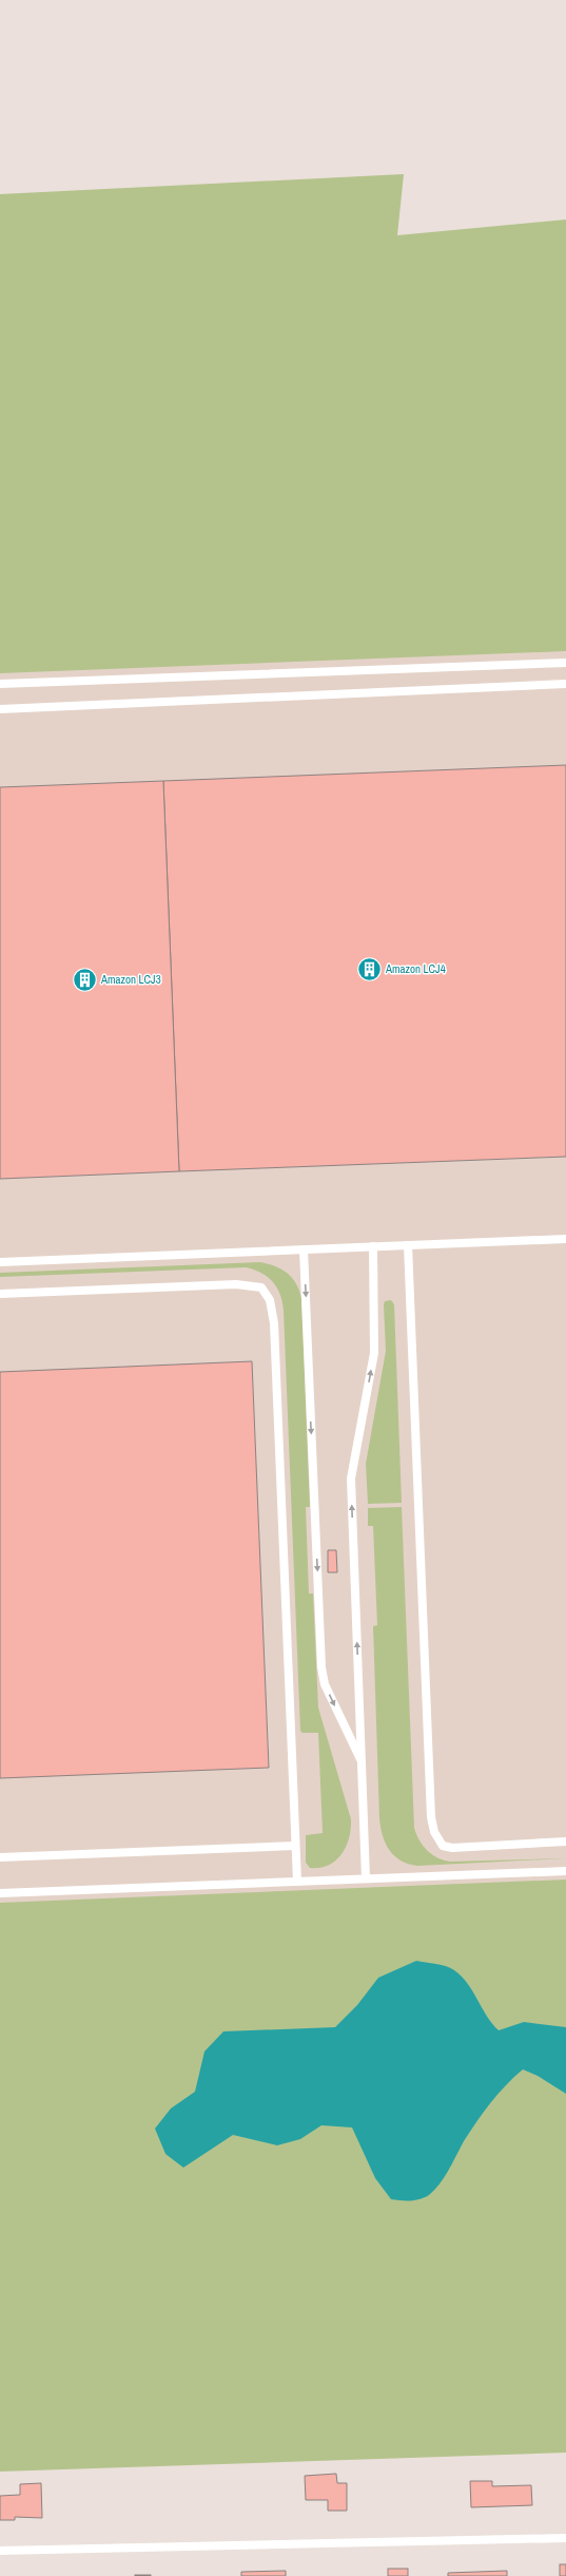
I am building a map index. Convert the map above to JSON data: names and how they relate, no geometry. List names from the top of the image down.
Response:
{
  "places": {
    "building": ["Amazon LCJ4", "Amazon LCJ3"]
  }
}
